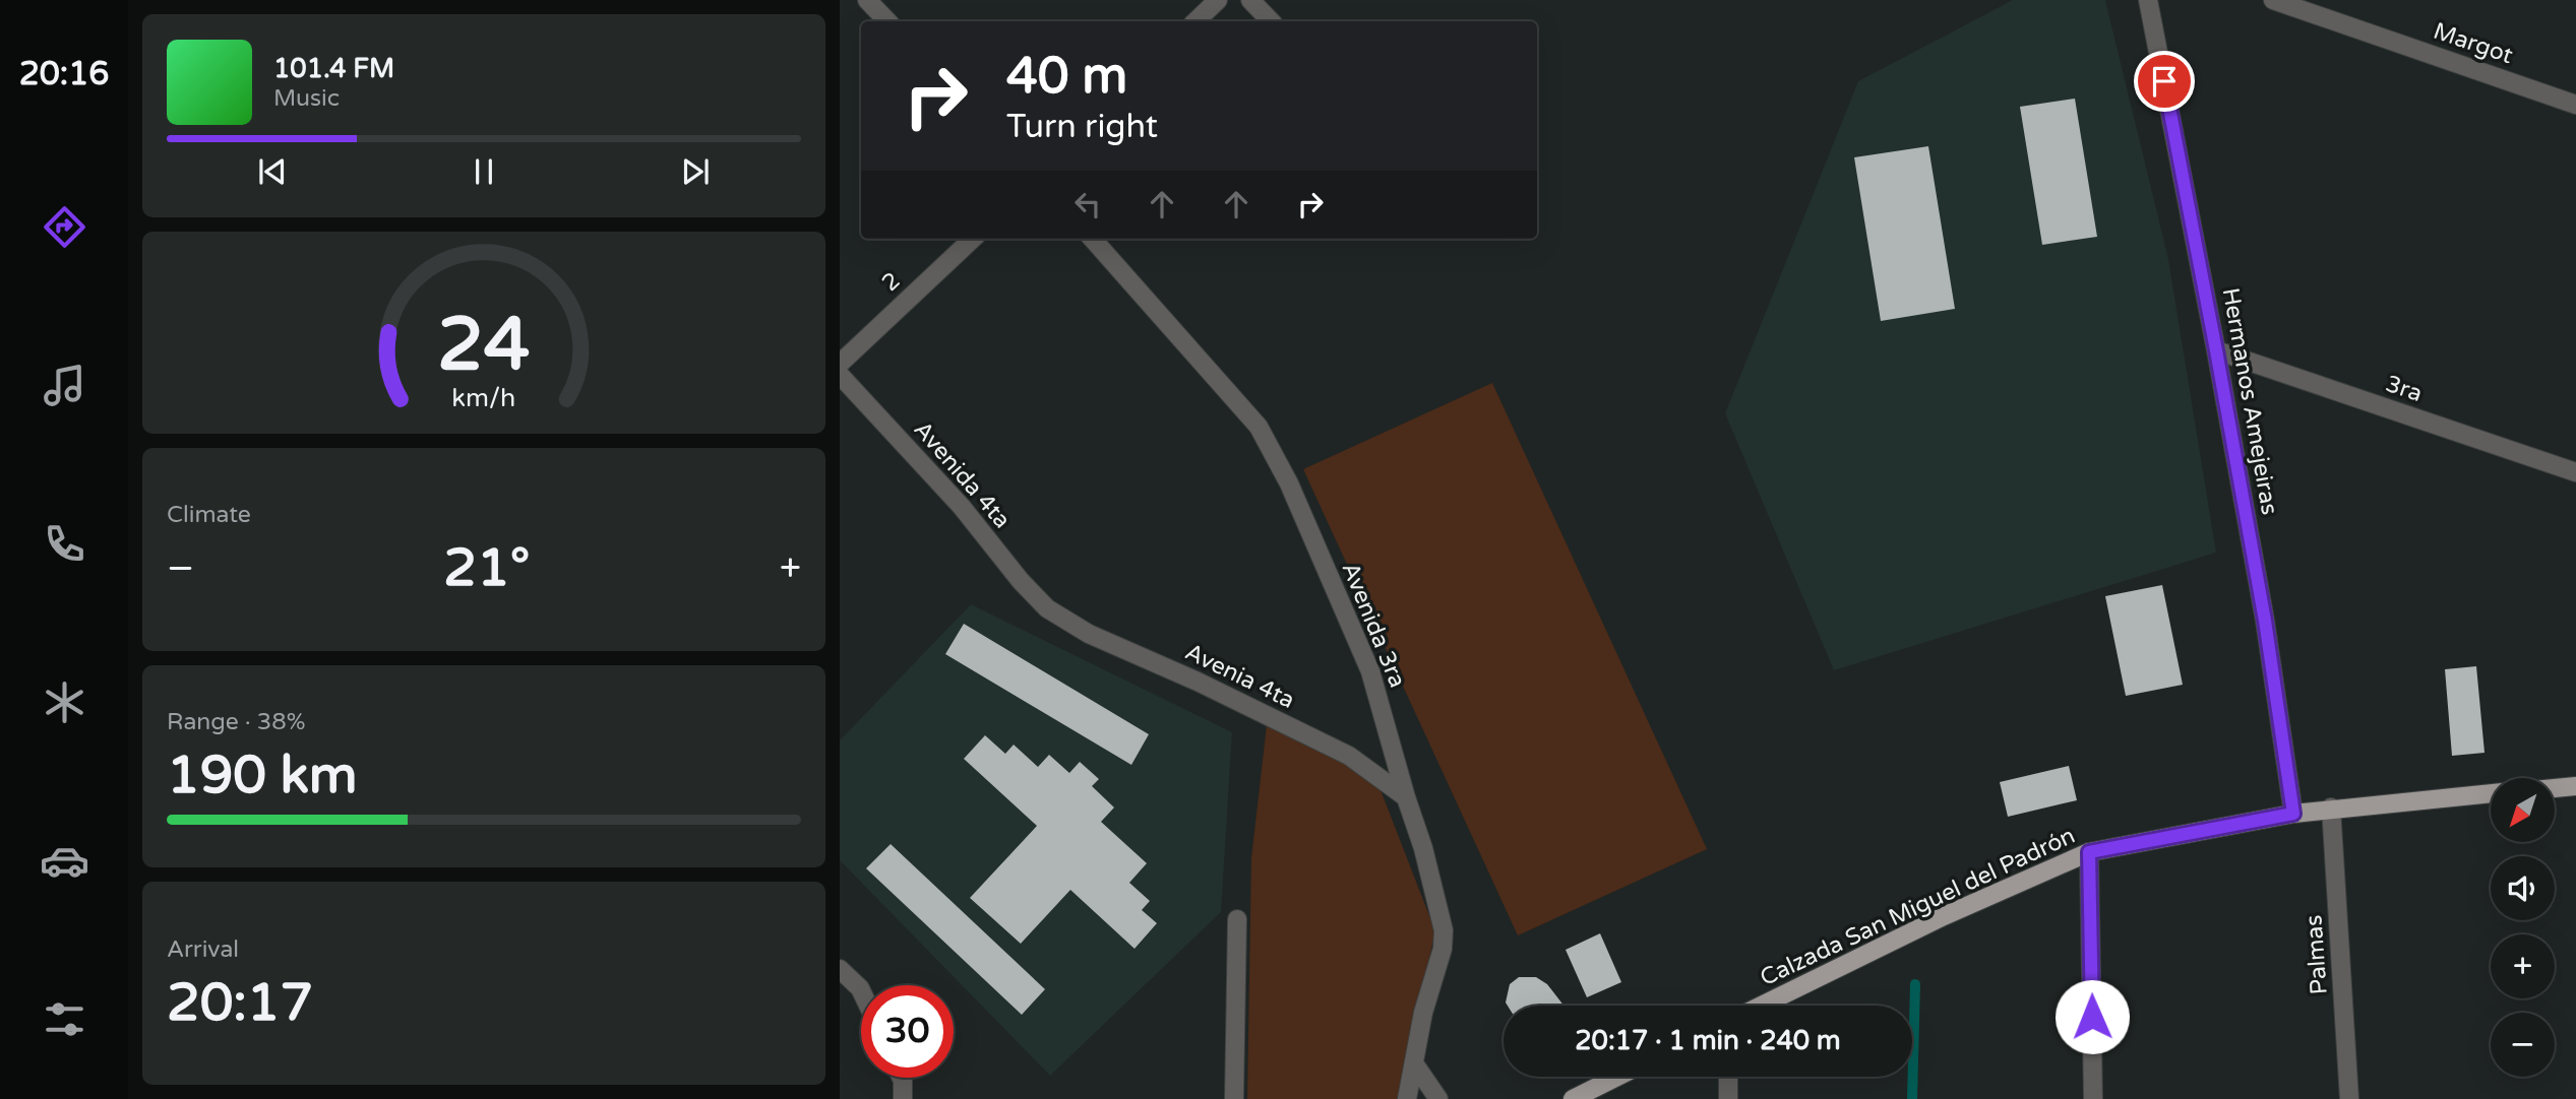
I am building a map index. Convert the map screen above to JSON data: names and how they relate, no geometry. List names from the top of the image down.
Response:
{
  "streets": {
    "main road": ["Calzada San Miguel del Padrón"],
    "street": [
      "Margot",
      "2",
      "3ra",
      "Hermanos Amejeiras",
      "Avenida 4ta",
      "Avenida 3ra",
      "Avenia 4ta",
      "Palmas"
    ]
  },
  "crossings": [
    ["3ra", "Hermanos Amejeiras"],
    ["Hermanos Amejeiras", "Calzada San Miguel del Padrón"],
    ["Avenida 4ta", "Avenia 4ta"],
    ["Avenida 3ra", "Avenia 4ta"],
    ["Calzada San Miguel del Padrón", "Palmas"]
  ],
  "north": "bottom left",
  "page": {
    "tabs": "20:16",
    "turn": ["40 m", "Turn right"],
    "song": ["101.4 FM", "Music"],
    "tile": [
      "Climate",
      ["Range · 38%", "190 km"],
      ["Arrival", "20:17"]
    ],
    "heat": ["−", "21°", "+"],
    "map_buttons": ["+", "−"],
    "limit": "30",
    "trip": "20:17 · 1 min · 240 m",
    "gauge": ["24", "km/h"]
  }
}
